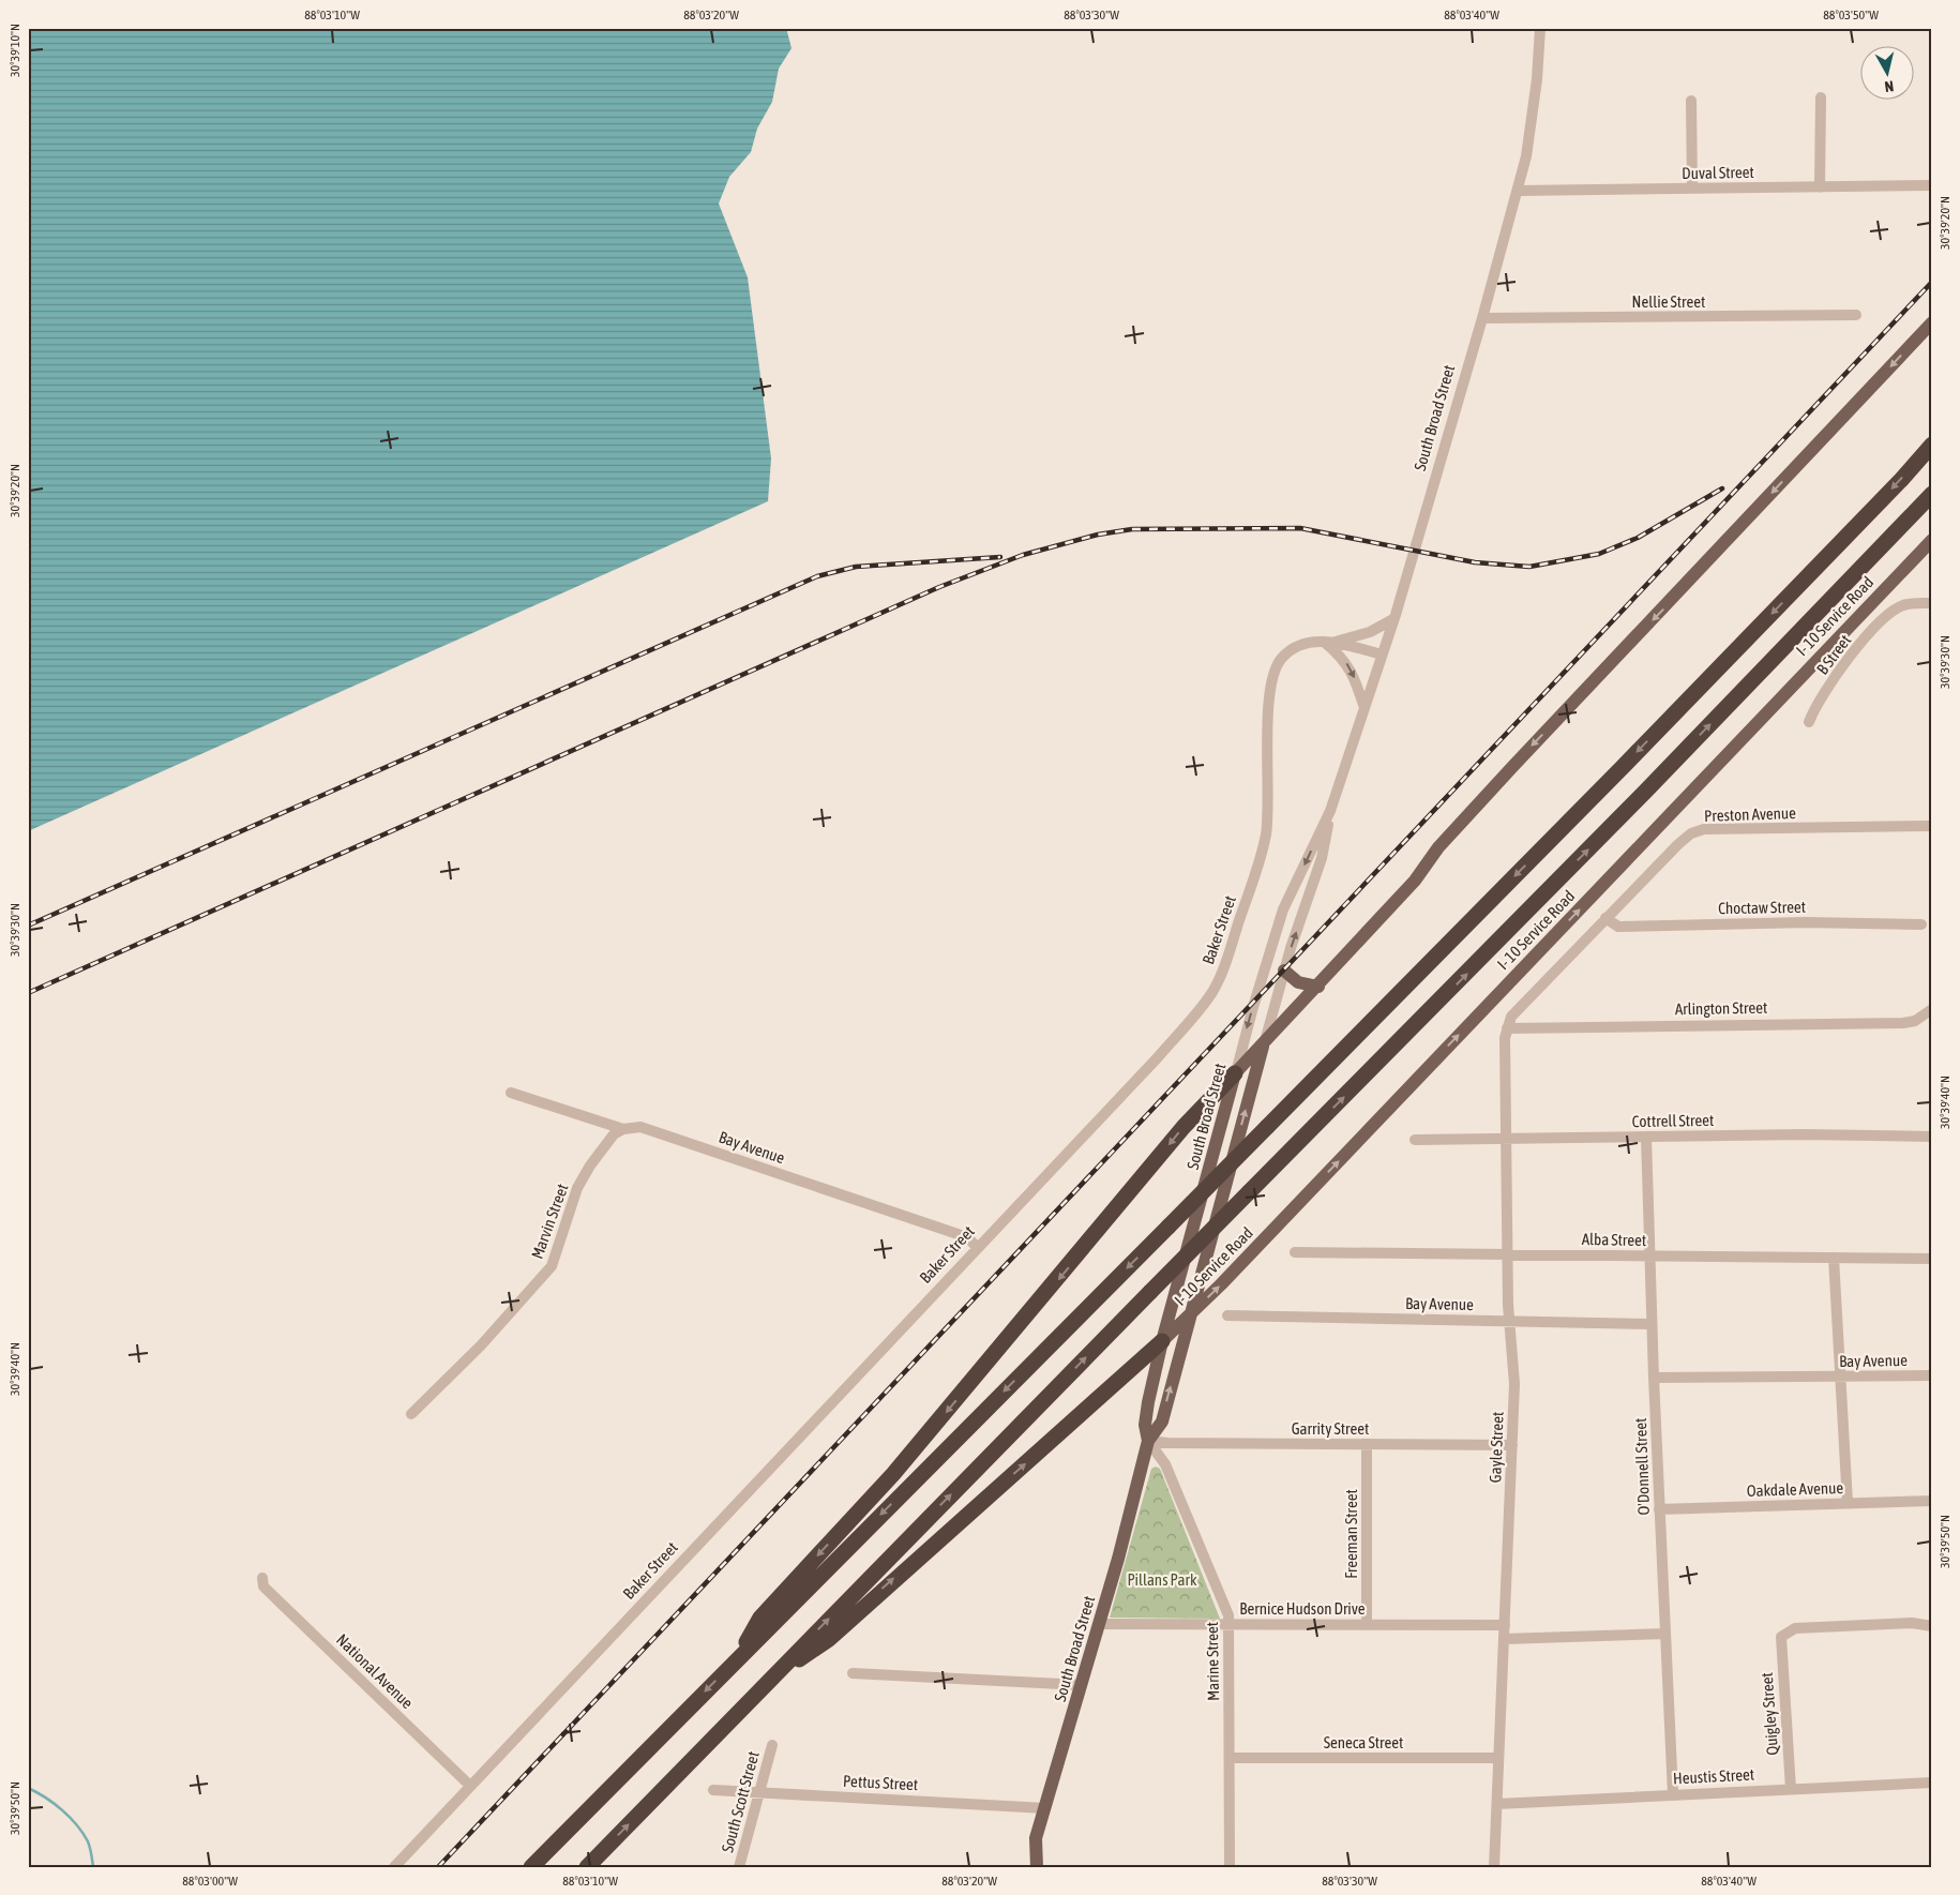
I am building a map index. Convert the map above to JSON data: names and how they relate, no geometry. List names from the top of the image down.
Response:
{
  "streets": {
    "main road": ["South Broad Street", "I- 10 Service Road"],
    "street": [
      "Duval Street",
      "Nellie Street",
      "B Street",
      "Preston Avenue",
      "Choctaw Street",
      "Baker Street",
      "Arlington Street",
      "Cottrell Street",
      "Bay Avenue",
      "Marvin Street",
      "Alba Street",
      "Garrity Street",
      "Gayle Street",
      "O'Donnell Street",
      "Oakdale Avenue",
      "Freeman Street",
      "Bernice Hudson Drive",
      "Marine Street",
      "National Avenue",
      "Quigley Street",
      "Seneca Street",
      "Heustis Street",
      "Pettus Street",
      "South Scott Street"
    ]
  },
  "crossings": [
    ["Duval Street", "South Broad Street"],
    ["Nellie Street", "South Broad Street"],
    ["South Broad Street", "I- 10 Service Road"],
    ["South Broad Street", "Baker Street"],
    ["South Broad Street", "Garrity Street"],
    ["South Broad Street", "Bernice Hudson Drive"],
    ["South Broad Street", "Marine Street"],
    ["South Broad Street", "Pettus Street"],
    ["Preston Avenue", "Choctaw Street"],
    ["Preston Avenue", "Arlington Street"],
    ["Preston Avenue", "Gayle Street"],
    ["Baker Street", "Bay Avenue"],
    ["Baker Street", "National Avenue"],
    ["Arlington Street", "Gayle Street"],
    ["Cottrell Street", "Gayle Street"],
    ["Cottrell Street", "O'Donnell Street"],
    ["Bay Avenue", "Marvin Street"],
    ["Bay Avenue", "Gayle Street"],
    ["Bay Avenue", "O'Donnell Street"],
    ["Alba Street", "Gayle Street"],
    ["Alba Street", "O'Donnell Street"],
    ["Garrity Street", "Gayle Street"],
    ["Garrity Street", "Freeman Street"],
    ["Garrity Street", "Marine Street"],
    ["Gayle Street", "Bernice Hudson Drive"],
    ["Gayle Street", "Seneca Street"],
    ["Gayle Street", "Heustis Street"],
    ["O'Donnell Street", "Oakdale Avenue"],
    ["O'Donnell Street", "Heustis Street"],
    ["Freeman Street", "Bernice Hudson Drive"],
    ["Bernice Hudson Drive", "Marine Street"],
    ["Marine Street", "Seneca Street"],
    ["Quigley Street", "Heustis Street"],
    ["Pettus Street", "South Scott Street"]
  ],
  "one_way": ["I- 10 Service Road"],
  "parks": ["Pillans Park"],
  "north": "bottom",
  "coordinates": [
    "88°03'10\"W",
    "88°03'20\"W",
    "88°03'30\"W",
    "88°03'40\"W",
    "88°03'50\"W",
    "30°39'10\"N",
    "30°39'20\"N",
    "30°39'30\"N",
    "30°39'40\"N",
    "30°39'50\"N",
    "88°03'00\"W"
  ]
}
